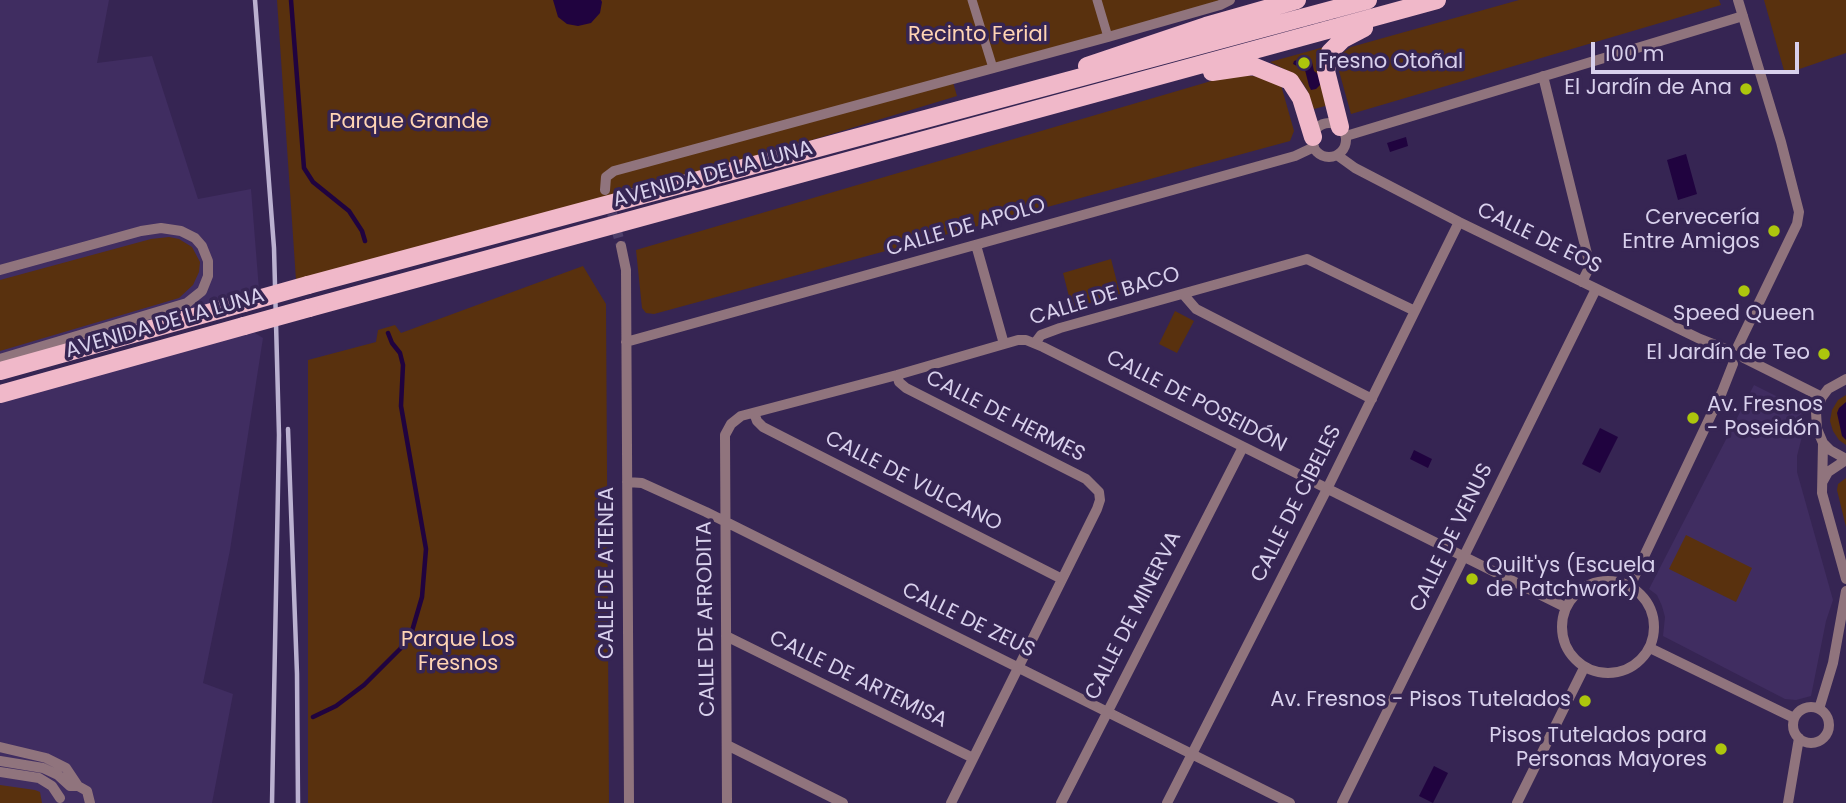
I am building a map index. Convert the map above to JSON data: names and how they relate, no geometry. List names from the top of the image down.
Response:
{
  "streets": {
    "main road": ["AVENIDA DE LA LUNA"],
    "street": [
      "CALLE DE APOLO",
      "CALLE DE EOS",
      "CALLE DE BACO",
      "CALLE DE POSEIDÓN",
      "CALLE DE HERMES",
      "CALLE DE VULCANO",
      "CALLE DE CIBELES",
      "CALLE DE VENUS",
      "CALLE DE ATENEA",
      "CALLE DE MINERVA",
      "CALLE DE AFRODITA",
      "CALLE DE ZEUS",
      "CALLE DE ARTEMISA"
    ]
  },
  "crossings": [
    ["CALLE DE APOLO", "CALLE DE EOS"],
    ["CALLE DE APOLO", "CALLE DE ATENEA"],
    ["CALLE DE EOS", "CALLE DE CIBELES"],
    ["CALLE DE EOS", "CALLE DE VENUS"],
    ["CALLE DE BACO", "CALLE DE POSEIDÓN"],
    ["CALLE DE BACO", "CALLE DE HERMES"],
    ["CALLE DE BACO", "CALLE DE VULCANO"],
    ["CALLE DE BACO", "CALLE DE CIBELES"],
    ["CALLE DE BACO", "CALLE DE AFRODITA"],
    ["CALLE DE POSEIDÓN", "CALLE DE CIBELES"],
    ["CALLE DE POSEIDÓN", "CALLE DE VENUS"],
    ["CALLE DE POSEIDÓN", "CALLE DE MINERVA"],
    ["CALLE DE HERMES", "CALLE DE VULCANO"],
    ["CALLE DE CIBELES", "CALLE DE ZEUS"],
    ["CALLE DE ATENEA", "CALLE DE ZEUS"],
    ["CALLE DE MINERVA", "CALLE DE ZEUS"],
    ["CALLE DE AFRODITA", "CALLE DE ZEUS"],
    ["CALLE DE AFRODITA", "CALLE DE ARTEMISA"]
  ],
  "parks": ["Recinto Ferial", "Parque Grande", "Parque Los Fresnos"],
  "places": [
    "Fresno Otoñal",
    "El Jardín de Ana",
    "Cervecería Entre Amigos",
    "Speed Queen",
    "El Jardín de Teo",
    "Av. Fresnos - Poseidón",
    "Quilt'ys (Escuela de Patchwork)",
    "Av. Fresnos - Pisos Tutelados",
    "Pisos Tutelados para Personas Mayores"
  ],
  "scale_bar": "100 m"
}
